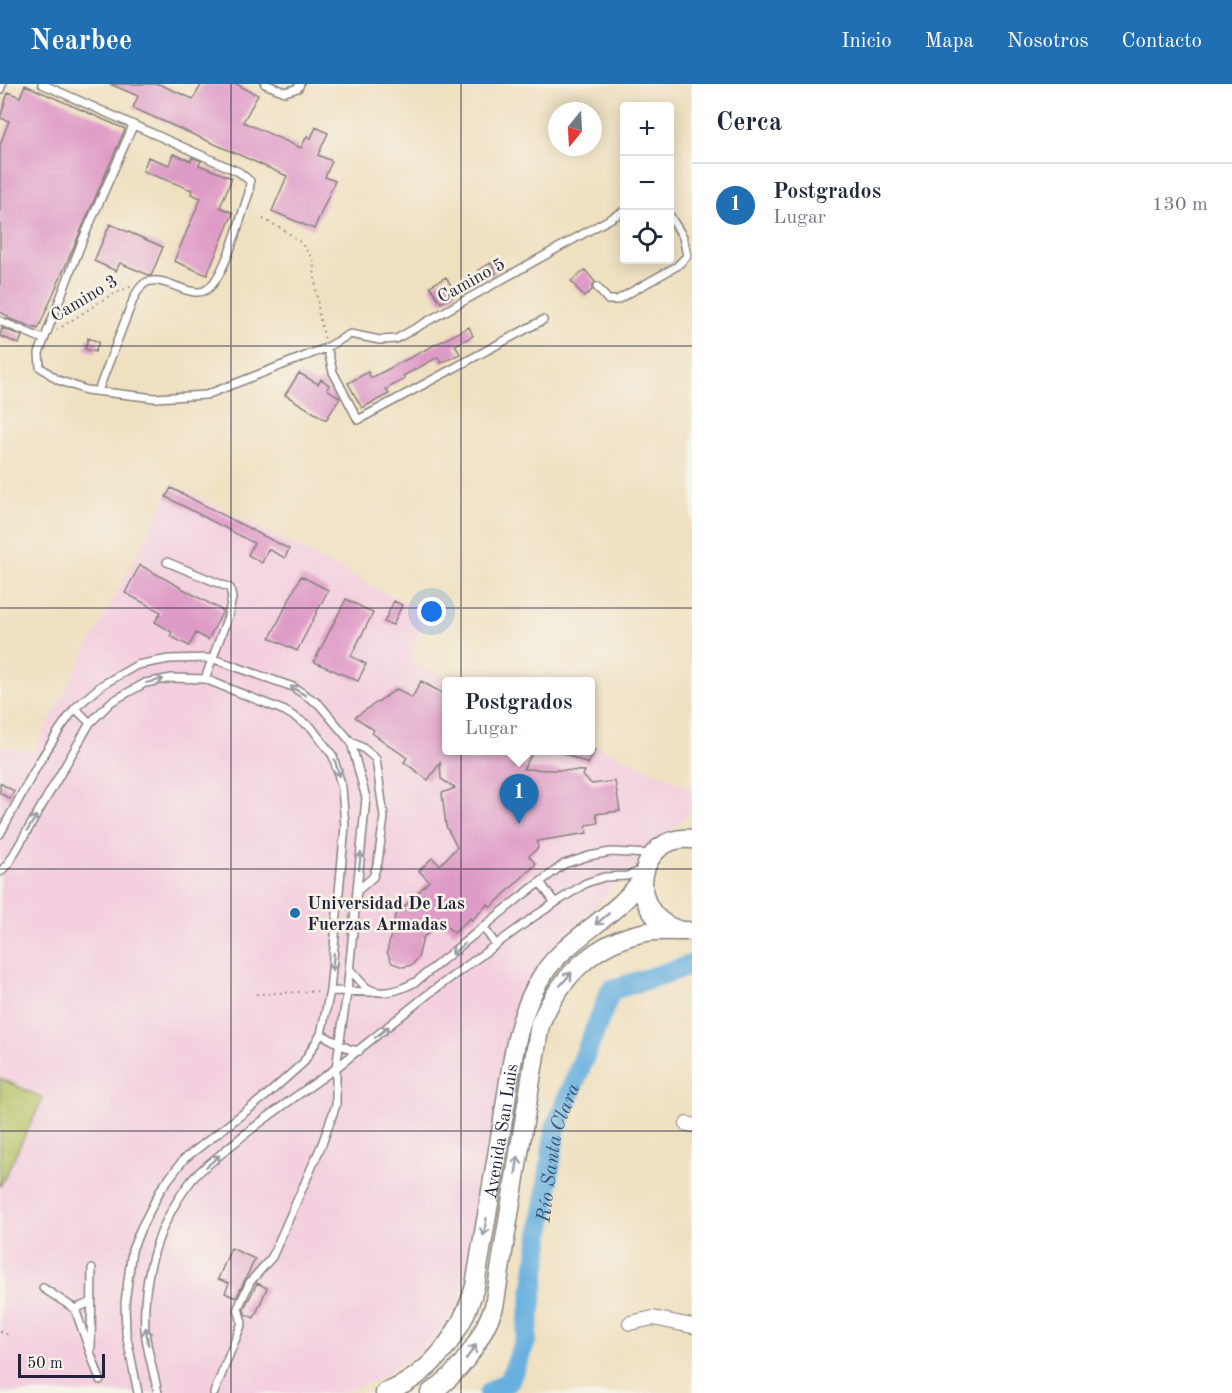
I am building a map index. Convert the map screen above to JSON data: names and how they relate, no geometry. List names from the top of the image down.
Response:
{
  "streets": {
    "street": ["Avenida San Luis"],
    "lane": ["Camino 5"],
    "path": ["Camino 3"]
  },
  "crossings": [
    ["Camino 5", "Camino 3"]
  ],
  "water": ["Río Santa Clara"],
  "places": ["Universidad De Las Fuerzas Armadas"],
  "scale_bar": "50 m",
  "north": "bottom",
  "page": {
    "header": "Nearbee",
    "nav": [
      "Inicio",
      "Mapa",
      "Nosotros",
      "Contacto"
    ],
    "heading": "Cerca",
    "map_buttons": ["+", "−"],
    "list": [
      {
        "mark": "1",
        "name": "Postgrados",
        "note": "Lugar",
        "value": "130 m"
      }
    ],
    "popup": ["Postgrados", "Lugar"],
    "pins": "1",
    "scale": "50 m"
  }
}
